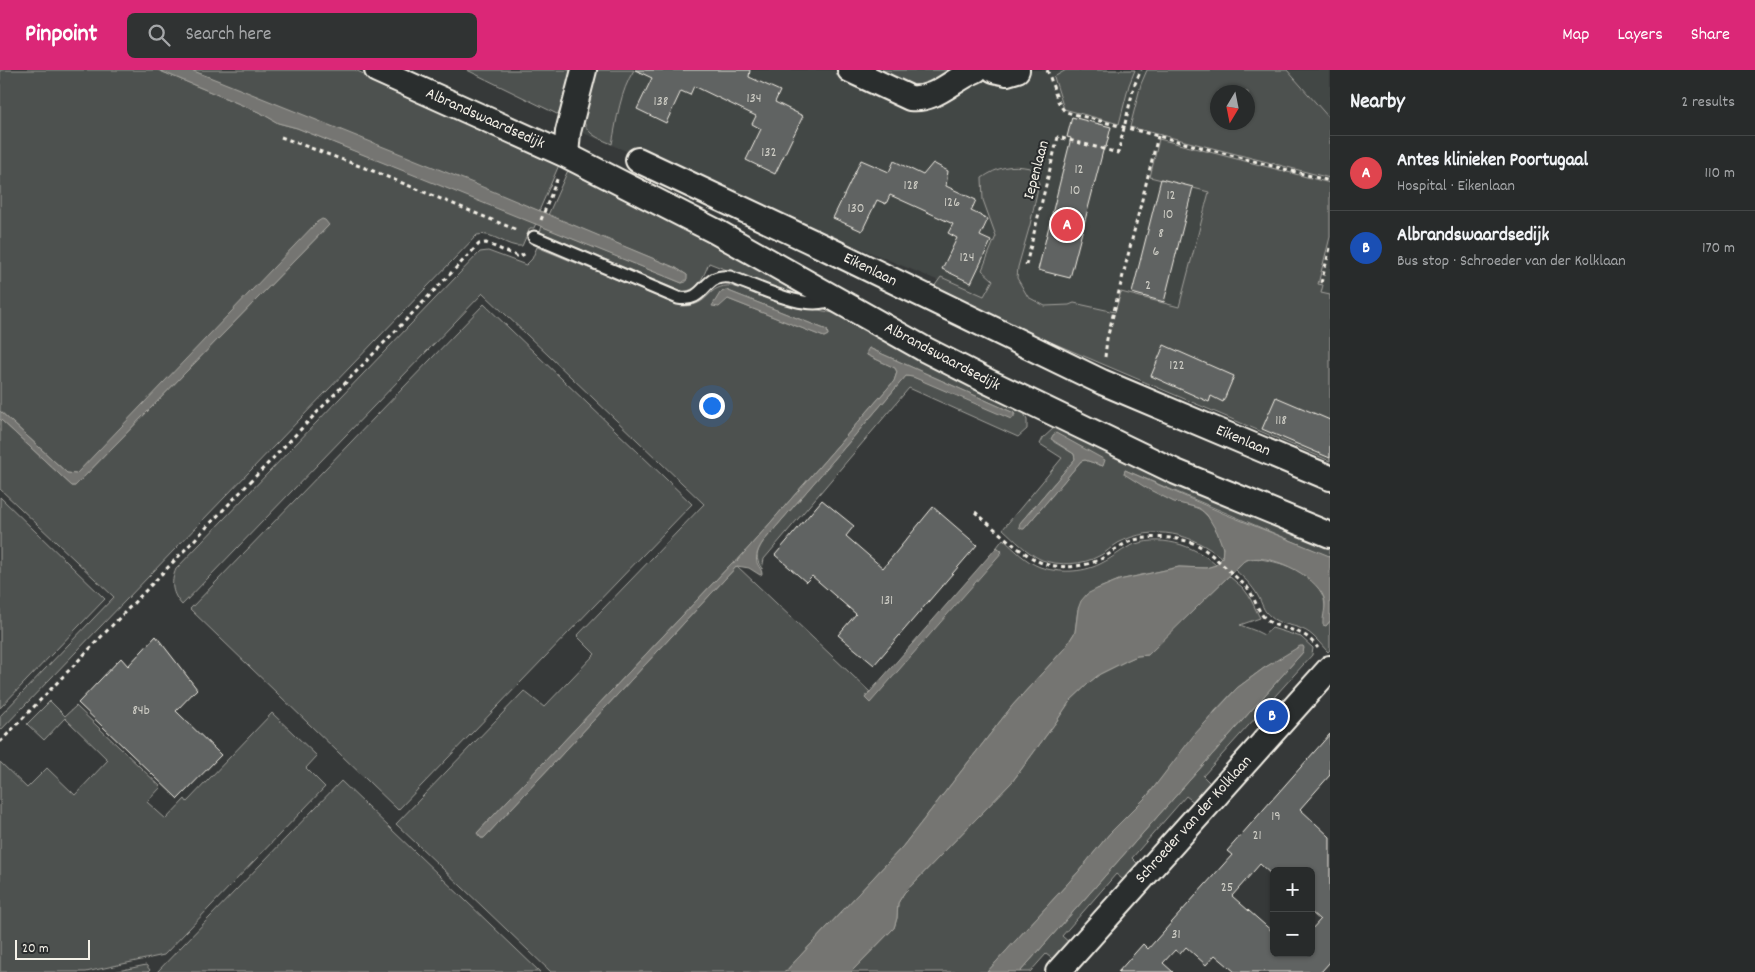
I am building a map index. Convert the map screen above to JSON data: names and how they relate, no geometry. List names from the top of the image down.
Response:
{
  "streets": {
    "street": ["Albrandswaardsedijk", "Eikenlaan", "Schroeder van der Kolklaan"],
    "path": ["Iepenlaan"]
  },
  "house_numbers": [
    "134",
    "138",
    "132",
    "12",
    "128",
    "10",
    "12",
    "126",
    "130",
    "10",
    "8",
    "6",
    "124",
    "2",
    "122",
    "118",
    "131",
    "84b",
    "19",
    "21",
    "25",
    "31"
  ],
  "scale_bar": "20 m",
  "north": "bottom",
  "page": {
    "header": "Pinpoint",
    "search": "Search here",
    "nav": ["Map", "Layers", "Share"],
    "heading": ["Nearby", "2 results"],
    "list": [
      {
        "mark": "A",
        "name": "Antes klinieken Poortugaal",
        "note": "Hospital · Eikenlaan",
        "value": "110 m"
      },
      {
        "mark": "B",
        "name": "Albrandswaardsedijk",
        "note": "Bus stop · Schroeder van der Kolklaan",
        "value": "170 m"
      }
    ],
    "pins": ["A", "B"],
    "map_buttons": ["+", "−"],
    "scale": "20 m"
  }
}
